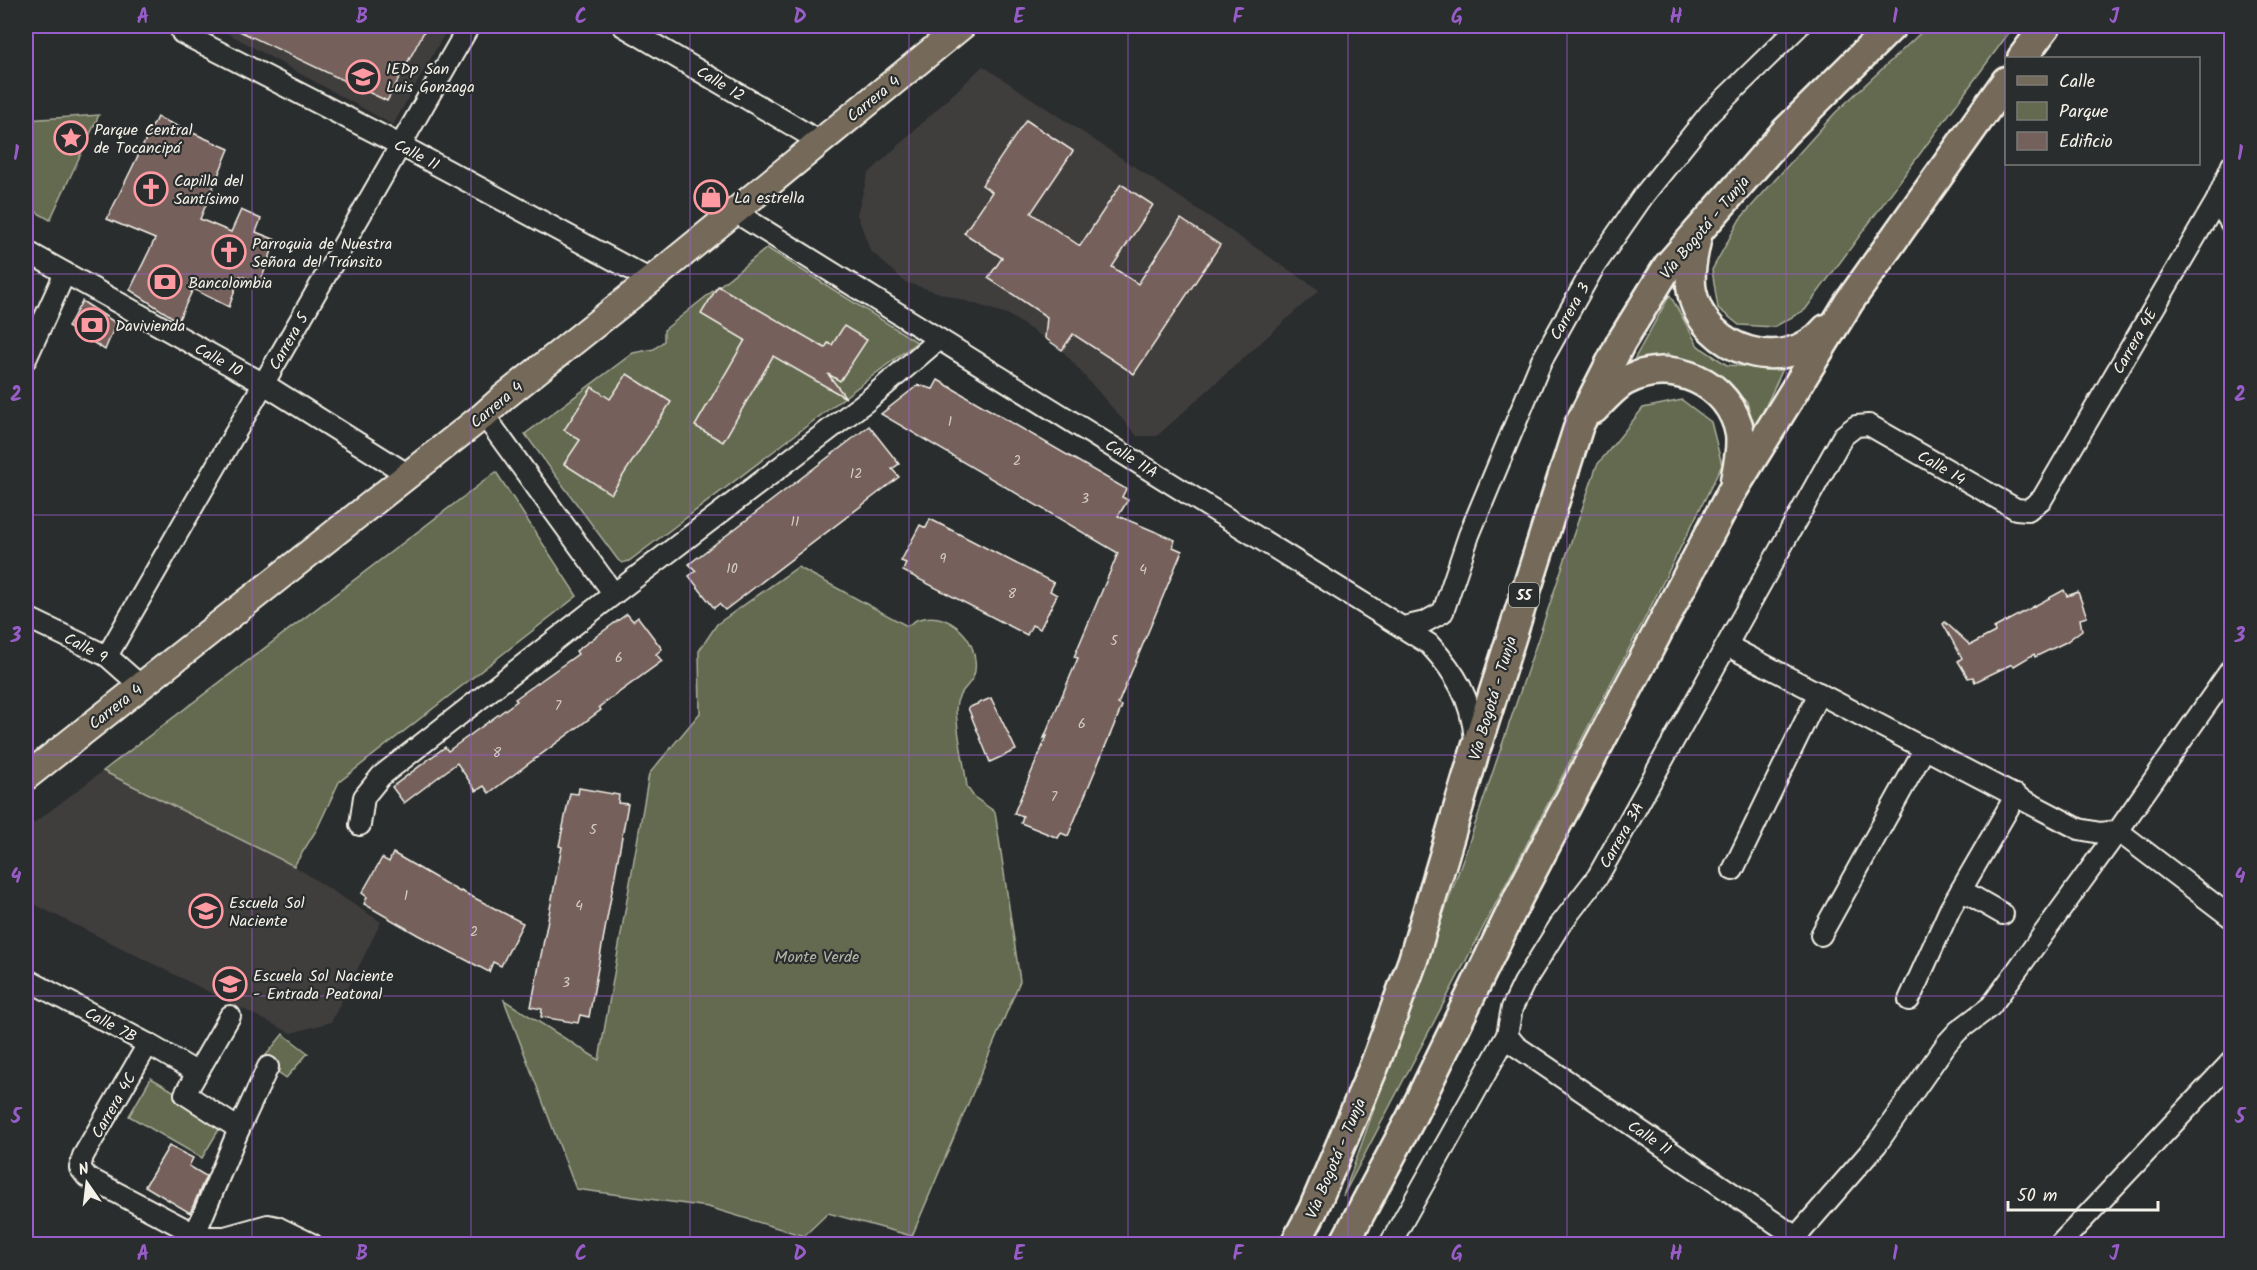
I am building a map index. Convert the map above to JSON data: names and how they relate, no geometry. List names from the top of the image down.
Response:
{
  "streets": {
    "highway": ["Vía Bogotá - Tunja", "55"],
    "main road": ["Carrera 4"],
    "street": [
      "Calle 12",
      "Calle 11",
      "Carrera 3",
      "Carrera 5",
      "Carrera 4E",
      "Calle 10",
      "Calle 11A",
      "Calle 14",
      "Calle 9",
      "Carrera 3A",
      "Calle 7B",
      "Carrera 4C"
    ]
  },
  "crossings": [
    ["Calle 12", "Carrera 4"],
    ["Carrera 4", "Calle 11"],
    ["Carrera 4", "Calle 10"],
    ["Carrera 4", "Calle 11A"],
    ["Carrera 4", "Calle 9"],
    ["Calle 11", "Carrera 5"],
    ["Calle 11", "Carrera 3A"],
    ["Vía Bogotá - Tunja", "Calle 11A"],
    ["Carrera 3", "Calle 11A"],
    ["Carrera 5", "Calle 10"],
    ["Carrera 5", "Calle 9"],
    ["Carrera 4E", "Calle 14"],
    ["Calle 14", "Carrera 3A"],
    ["Calle 7B", "Carrera 4C"]
  ],
  "parks": ["Monte Verde"],
  "places": {
    "school or university": ["IEDp San Luis Gonzaga", "Escuela Sol Naciente", "Escuela Sol Naciente - Entrada Peatonal"],
    "place": ["Parque Central de Tocancipá"],
    "church": ["Capilla del Santísimo", "Parroquia de Nuestra Señora del Tránsito"],
    "shop": ["La estrella"],
    "bank": ["Bancolombia", "Davivienda"]
  },
  "house_numbers": [
    "1",
    "2",
    "12",
    "3",
    "11",
    "9",
    "10",
    "4",
    "8",
    "5",
    "6",
    "7",
    "6",
    "8",
    "7",
    "5",
    "1",
    "4",
    "2",
    "3"
  ],
  "legend": ["Calle", "Parque", "Edificio"],
  "scale_bar": "50 m",
  "north": "top",
  "grid": {
    "columns": [
      "A",
      "B",
      "C",
      "D",
      "E",
      "F",
      "G",
      "H",
      "I",
      "J"
    ],
    "rows": [
      "1",
      "2",
      "3",
      "4",
      "5"
    ]
  }
}
